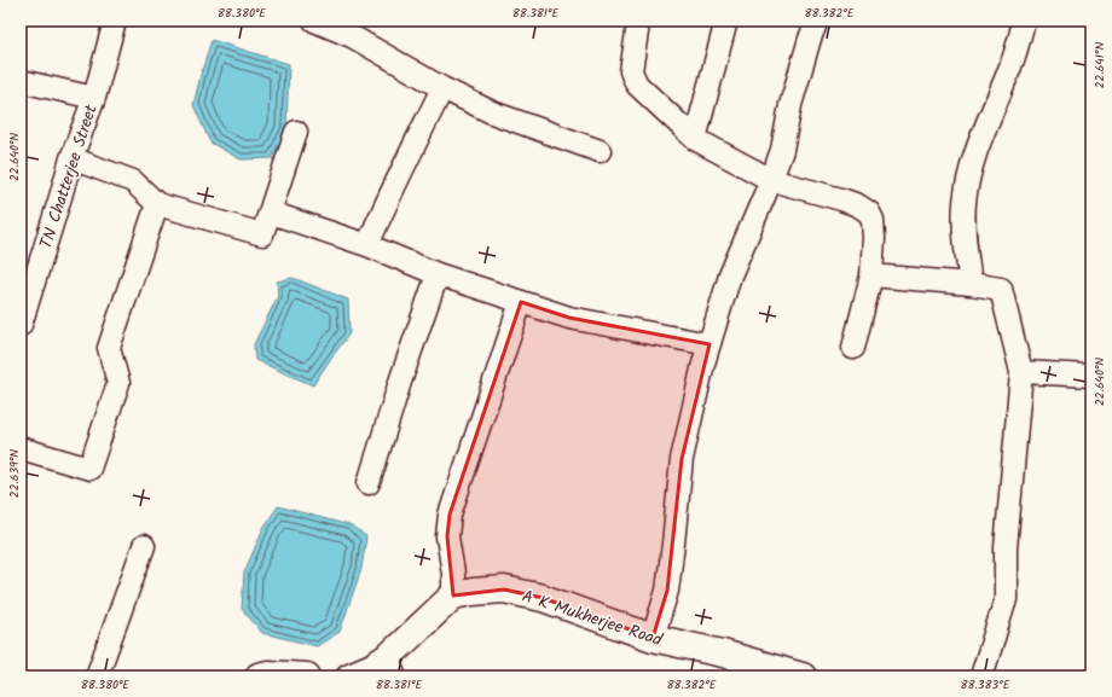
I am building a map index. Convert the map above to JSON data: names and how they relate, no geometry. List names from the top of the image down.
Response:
{
  "streets": {
    "street": ["TN Chatterjee Street", "A K Mukherjee Road"]
  },
  "coordinates": [
    "88.380°E",
    "88.381°E",
    "88.382°E",
    "22.641°N",
    "22.640°N",
    "22.639°N",
    "88.383°E"
  ]
}
